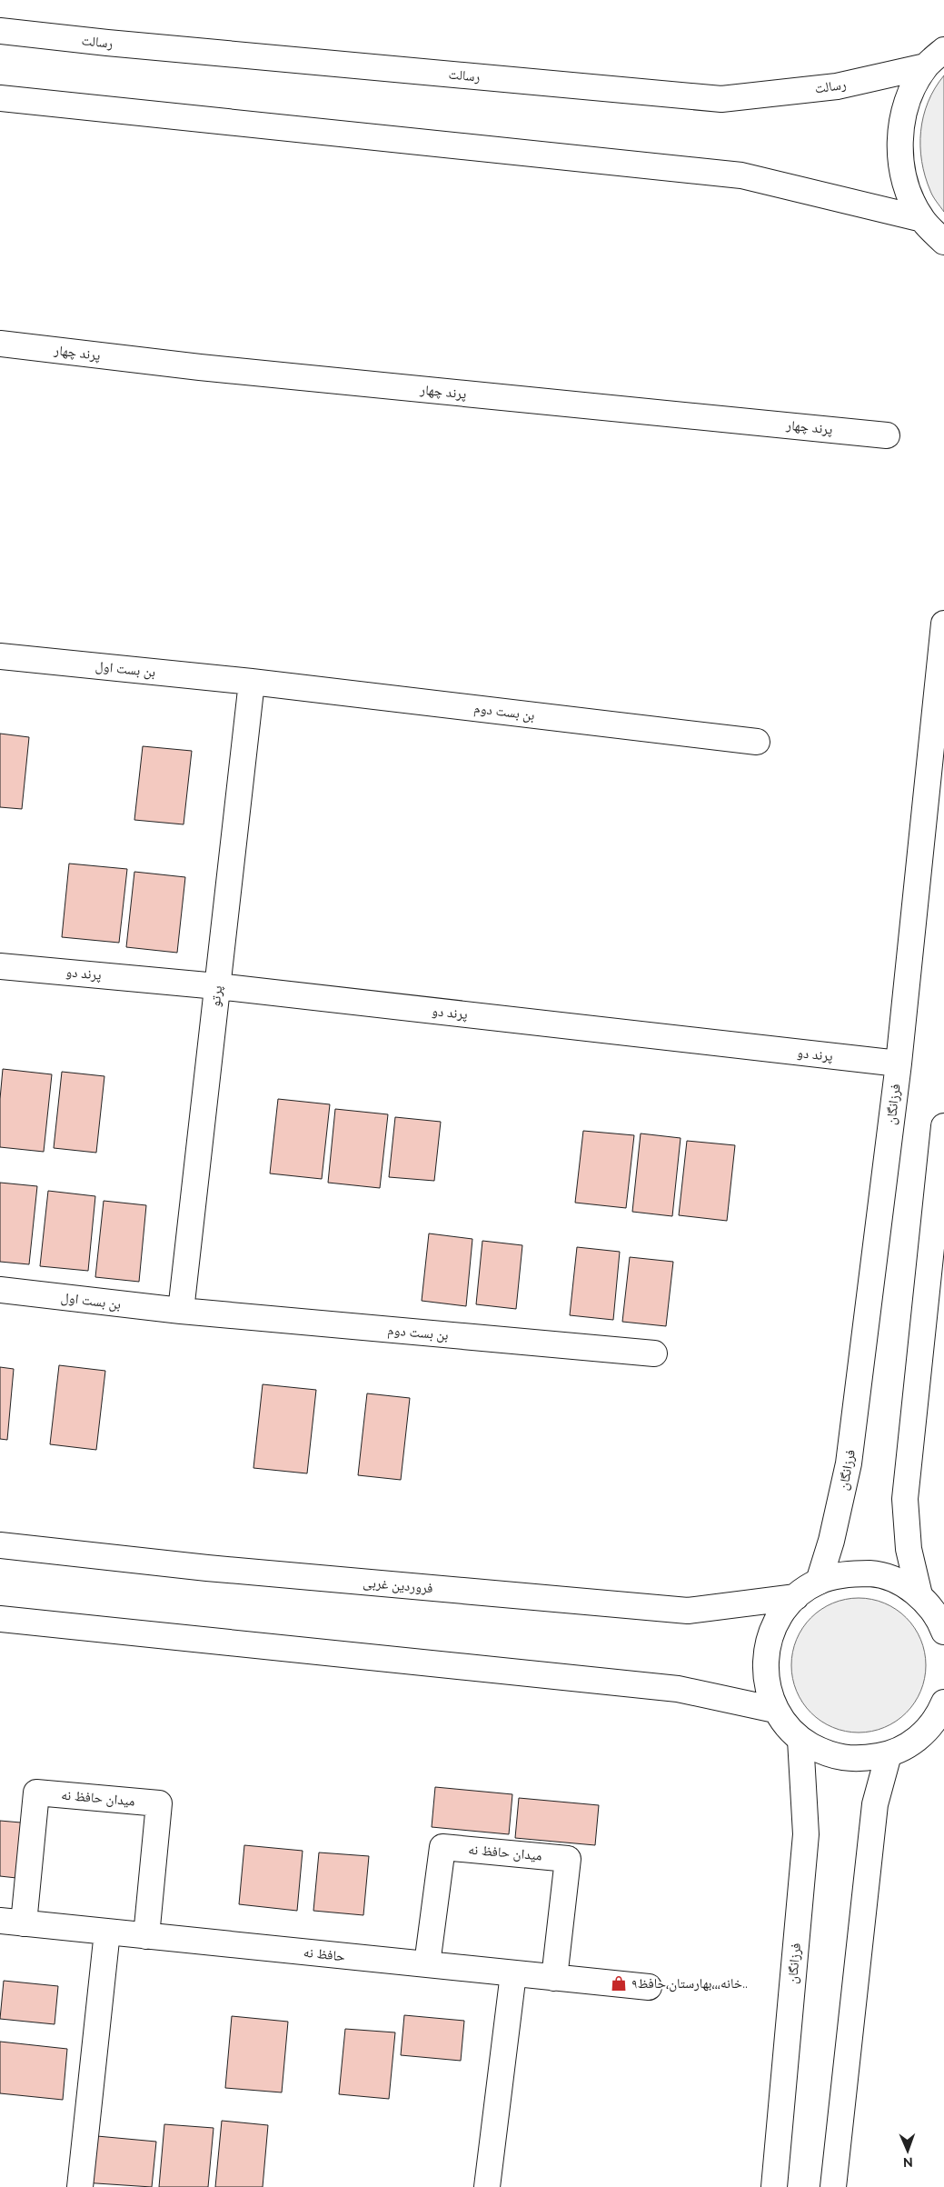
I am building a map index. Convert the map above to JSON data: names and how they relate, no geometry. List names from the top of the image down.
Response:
{
  "streets": {
    "street": [
      "رسالت",
      "پرند چهار",
      "بن بست اول",
      "بن بست دوم",
      "پرند دو",
      "پرتو",
      "فرزانگان",
      "فروردین غربی",
      "میدان حافظ نه",
      "حافظ نه"
    ]
  },
  "crossings": [
    ["بن بست اول", "بن بست دوم"],
    ["بن بست اول", "پرتو"],
    ["بن بست دوم", "پرتو"],
    ["پرند دو", "پرتو"],
    ["پرند دو", "فرزانگان"],
    ["میدان حافظ نه", "حافظ نه"]
  ],
  "places": {
    "shop": ["خانه،،،بهارستان،حافظ۹.."]
  },
  "north": "bottom"
}
